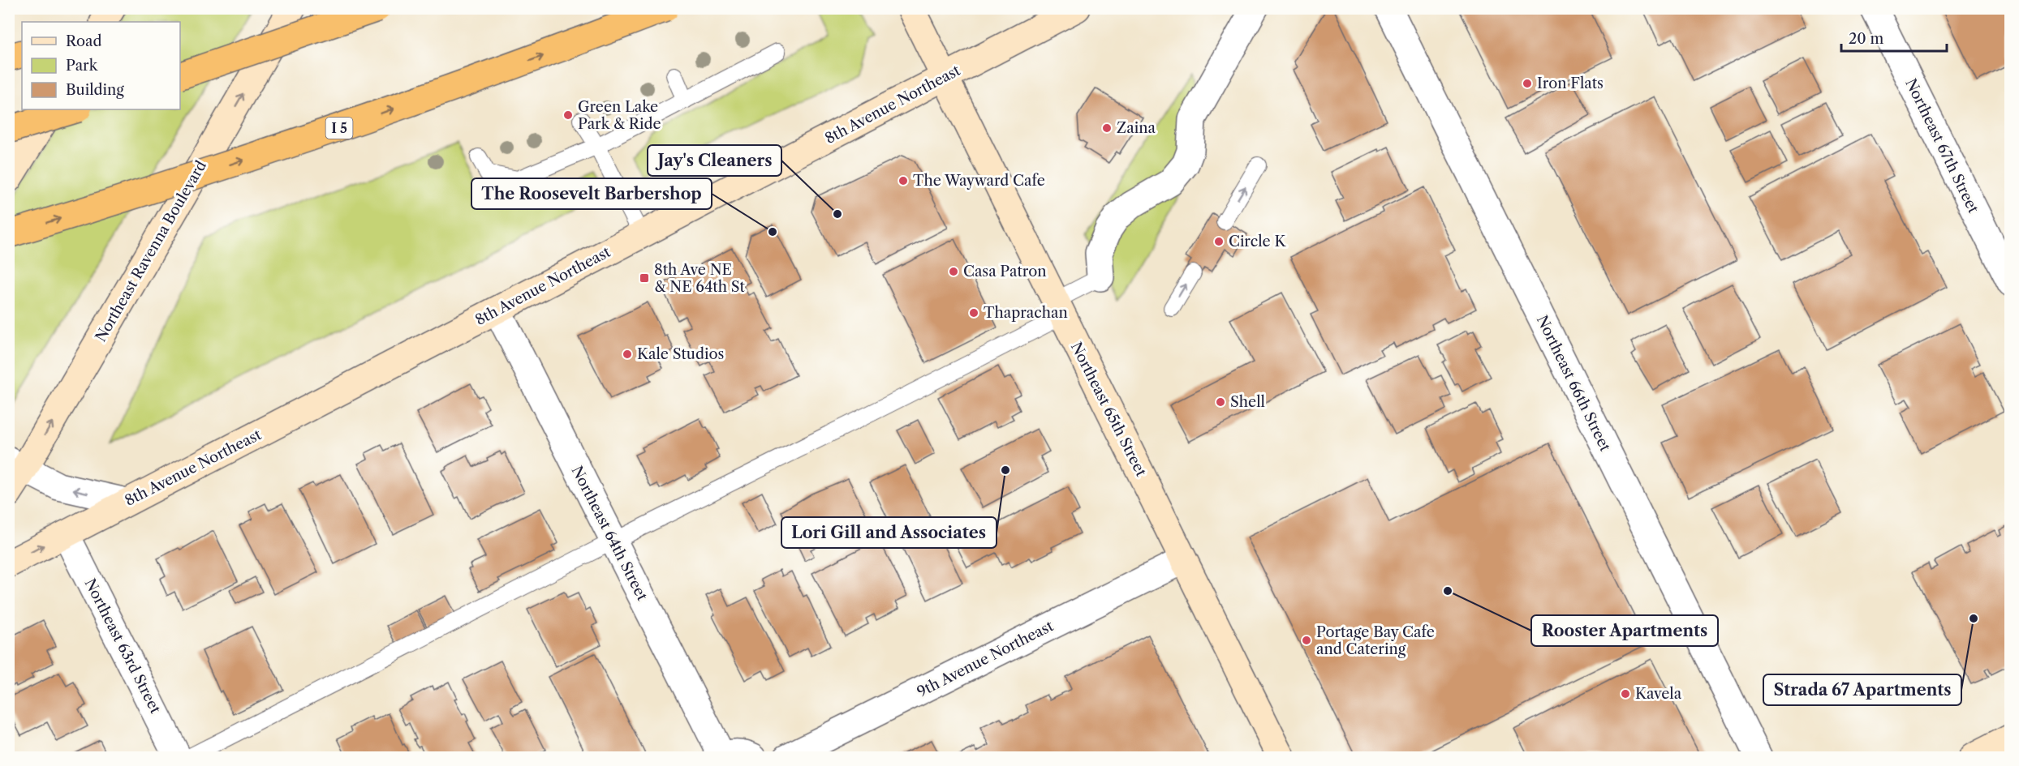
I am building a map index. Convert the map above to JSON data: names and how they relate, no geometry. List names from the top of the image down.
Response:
{
  "streets": {
    "highway": ["I 5"],
    "main road": ["8th Avenue Northeast", "Northeast Ravenna Boulevard", "Northeast 65th Street"],
    "street": [
      "Northeast 67th Street",
      "Northeast 66th Street",
      "Northeast 64th Street",
      "Northeast 63rd Street",
      "9th Avenue Northeast"
    ]
  },
  "crossings": [
    ["8th Avenue Northeast", "Northeast 65th Street"],
    ["8th Avenue Northeast", "Northeast 64th Street"],
    ["8th Avenue Northeast", "Northeast 63rd Street"],
    ["Northeast 65th Street", "9th Avenue Northeast"]
  ],
  "one_way": ["Northeast Ravenna Boulevard"],
  "places": {
    "other": [
      "Iron Flats",
      "Green Lake Park & Ride",
      "Zaina",
      "The Wayward Cafe",
      "Jay's Cleaners",
      "The Roosevelt Barbershop",
      "Circle K",
      "Casa Patron",
      "Thaprachan",
      "Kale Studios",
      "Shell",
      "Lori Gill and Associates",
      "Rooster Apartments",
      "Strada 67 Apartments",
      "Portage Bay Cafe and Catering",
      "Kavela"
    ],
    "transit": ["8th Ave NE & NE 64th St"]
  },
  "legend": ["Road", "Park", "Building"],
  "scale_bar": "20 m"
}
